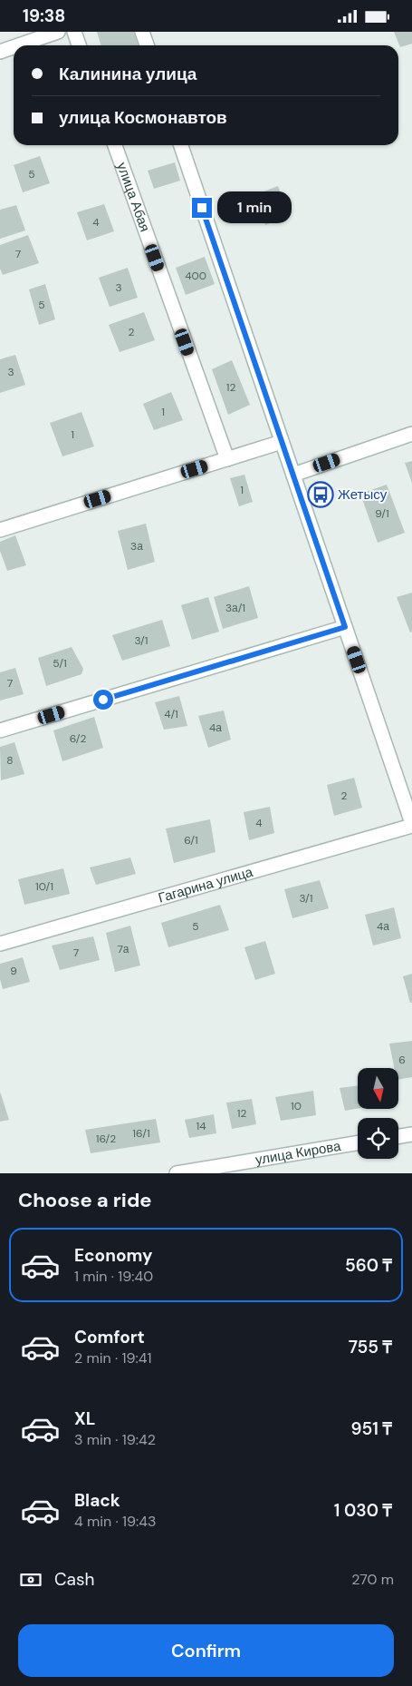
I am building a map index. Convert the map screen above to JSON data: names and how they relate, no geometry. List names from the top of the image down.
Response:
{
  "streets": {
    "street": ["улица Абая", "Гагарина улица", "улица Кирова"]
  },
  "places": {
    "bus stop": ["Жетысу"]
  },
  "house_numbers": [
    "5",
    "4",
    "7",
    "400",
    "3",
    "5",
    "2",
    "3",
    "12",
    "1",
    "1",
    "1",
    "9/1",
    "3а",
    "3а/1",
    "3/1",
    "5/1",
    "7",
    "4/1",
    "4а",
    "6/2",
    "8",
    "2",
    "4",
    "6/1",
    "10/1",
    "3/1",
    "5",
    "4а",
    "7а",
    "7",
    "9",
    "6",
    "10",
    "12",
    "14",
    "16/1",
    "16/2"
  ],
  "north": "bottom",
  "page": {
    "status": "19:38",
    "banner": ["Калинина улица", "улица Космонавтов"],
    "bubble": "1 min",
    "heading": "Choose a ride",
    "list": [
      {
        "name": "Economy",
        "note": "1 min · 19:40",
        "value": "560 ₸"
      },
      {
        "name": "Comfort",
        "note": "2 min · 19:41",
        "value": "755 ₸"
      },
      {
        "name": "XL",
        "note": "3 min · 19:42",
        "value": "951 ₸"
      },
      {
        "name": "Black",
        "note": "4 min · 19:43",
        "value": "1 030 ₸"
      }
    ],
    "pay": ["Cash", "270 m"],
    "buttons": "Confirm"
  }
}
